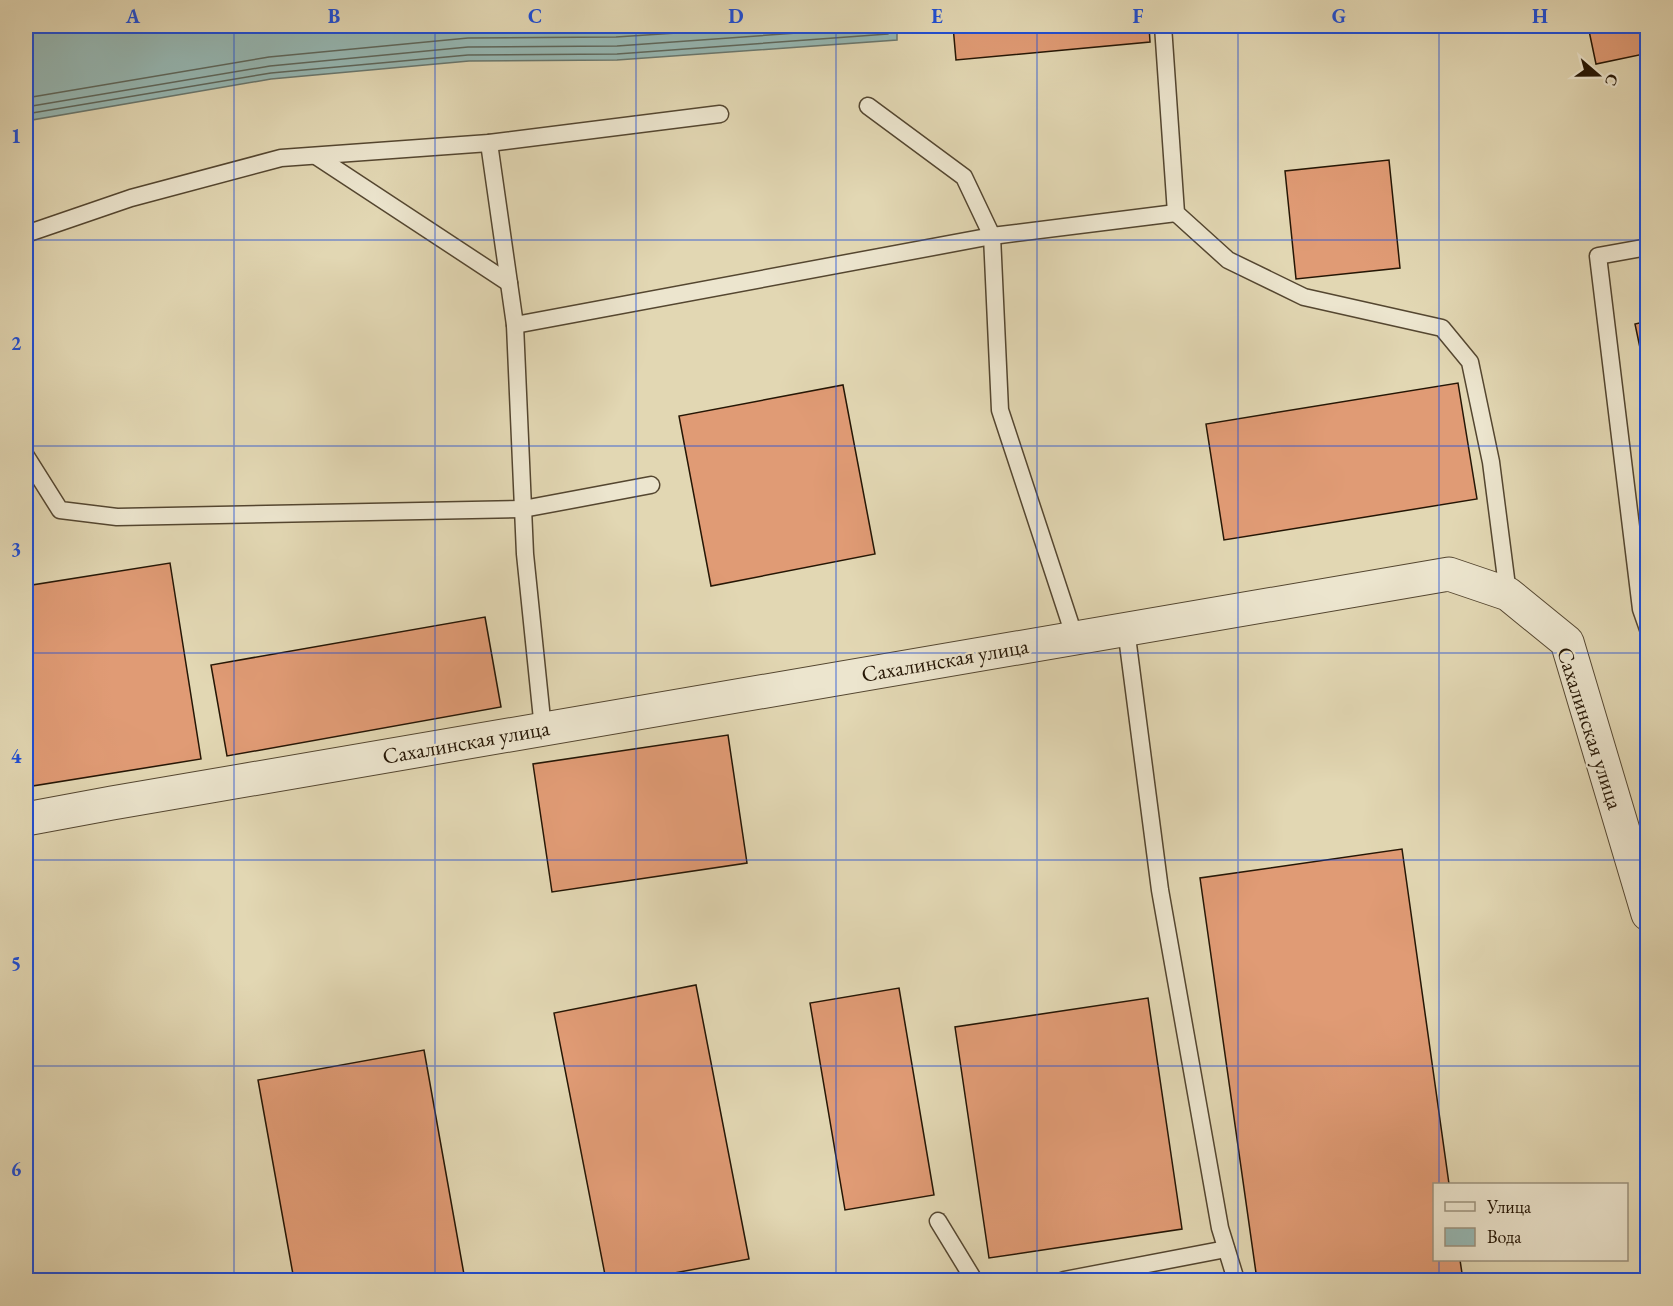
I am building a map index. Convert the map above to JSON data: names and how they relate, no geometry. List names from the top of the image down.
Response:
{
  "streets": {
    "street": ["Сахалинская улица"]
  },
  "legend": ["Улица", "Вода"],
  "north": "right",
  "grid": {
    "columns": [
      "A",
      "B",
      "C",
      "D",
      "E",
      "F",
      "G",
      "H"
    ],
    "rows": [
      "1",
      "2",
      "3",
      "4",
      "5",
      "6"
    ]
  }
}
